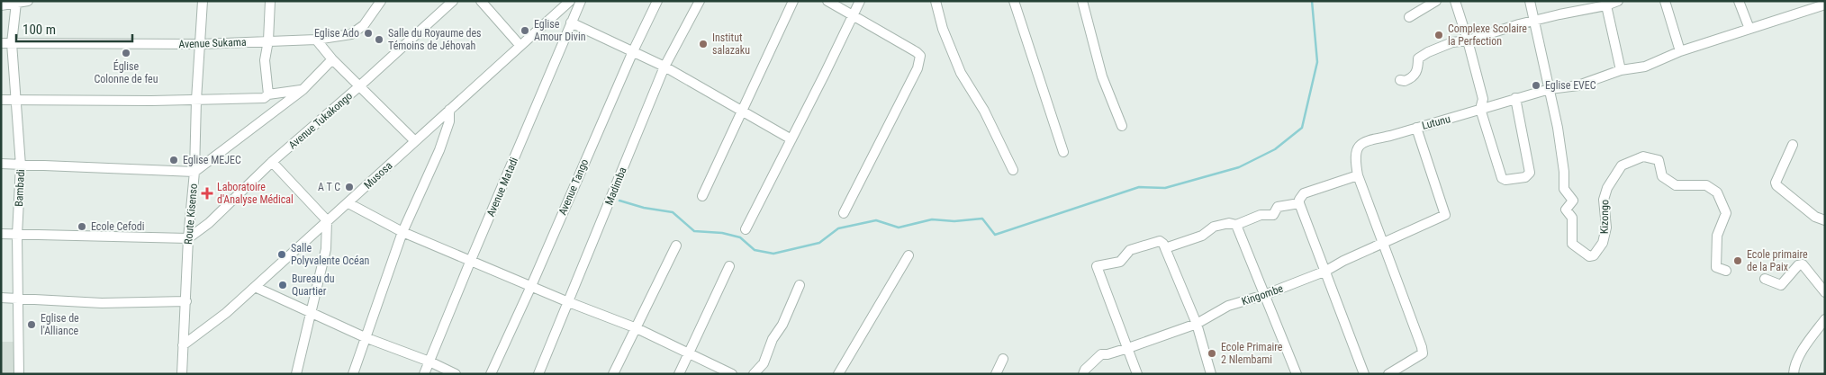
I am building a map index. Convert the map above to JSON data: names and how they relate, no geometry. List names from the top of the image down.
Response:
{
  "streets": {
    "street": [
      "Avenue Sukama",
      "Avenue Tukakongo",
      "Lutunu",
      "Musosa",
      "Madimba",
      "Avenue Matadi",
      "Avenue Tango",
      "Bambadi",
      "Route Kisenso",
      "Kizongo",
      "Kingombe"
    ]
  },
  "crossings": [
    ["Avenue Sukama", "Bambadi"],
    ["Avenue Sukama", "Route Kisenso"],
    ["Avenue Tukakongo", "Route Kisenso"],
    ["Lutunu", "Kizongo"],
    ["Lutunu", "Kingombe"],
    ["Musosa", "Route Kisenso"]
  ],
  "places": {
    "other": [
      "Eglise Amour Divin",
      "Eglise Ado",
      "Complexe Scolaire la Perfection",
      "Salle du Royaume des Témoins de Jéhovah",
      "Institut salazaku",
      "Église Colonne de feu",
      "Eglise EVEC",
      "Eglise MEJEC",
      "A T C",
      "Ecole Cefodi",
      "Salle Polyvalente Océan",
      "Ecole primaire de la Paix",
      "Bureau du Quartier",
      "Eglise de l'Alliance",
      "Ecole Primaire 2 Nlembami"
    ],
    "health": ["Laboratoire d'Analyse Médical"]
  },
  "scale_bar": "100 m"
}
